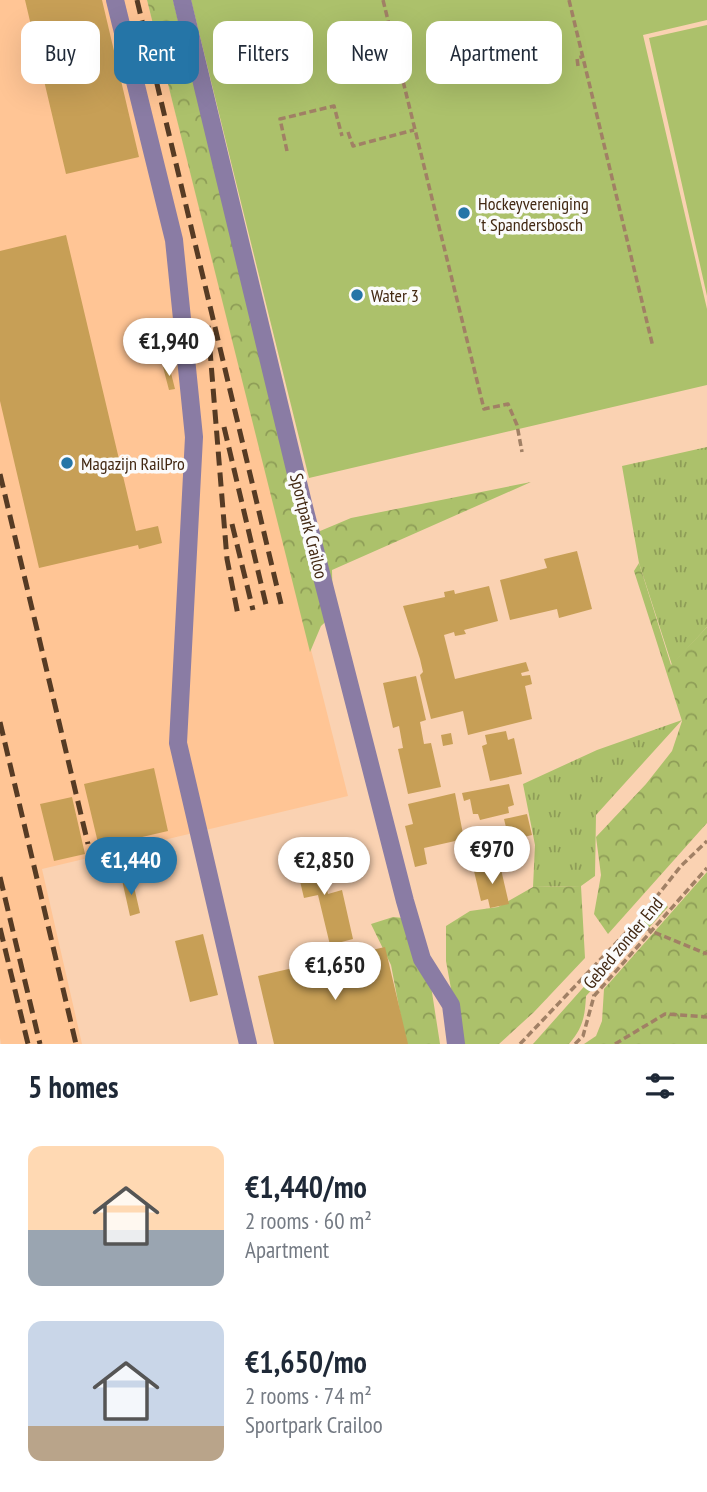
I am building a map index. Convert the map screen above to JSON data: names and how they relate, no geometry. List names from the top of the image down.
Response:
{
  "streets": {
    "street": ["Sportpark Crailoo"],
    "path": ["Gebed zonder End"]
  },
  "places": ["Hockeyvereniging 't Spandersbosch", "Water 3", "Magazijn RailPro"],
  "page": {
    "chip": [
      "Buy",
      "Rent",
      "Filters",
      "New",
      "Apartment"
    ],
    "price": [
      "€1,940",
      "€970",
      "€1,440",
      "€2,850",
      "€1,650"
    ],
    "heading": "5 homes",
    "list": [
      {
        "name": "€1,440/mo",
        "note": "2 rooms · 60 m² · Apartment"
      },
      {
        "name": "€1,650/mo",
        "note": "2 rooms · 74 m² · Sportpark Crailoo"
      }
    ]
  }
}
